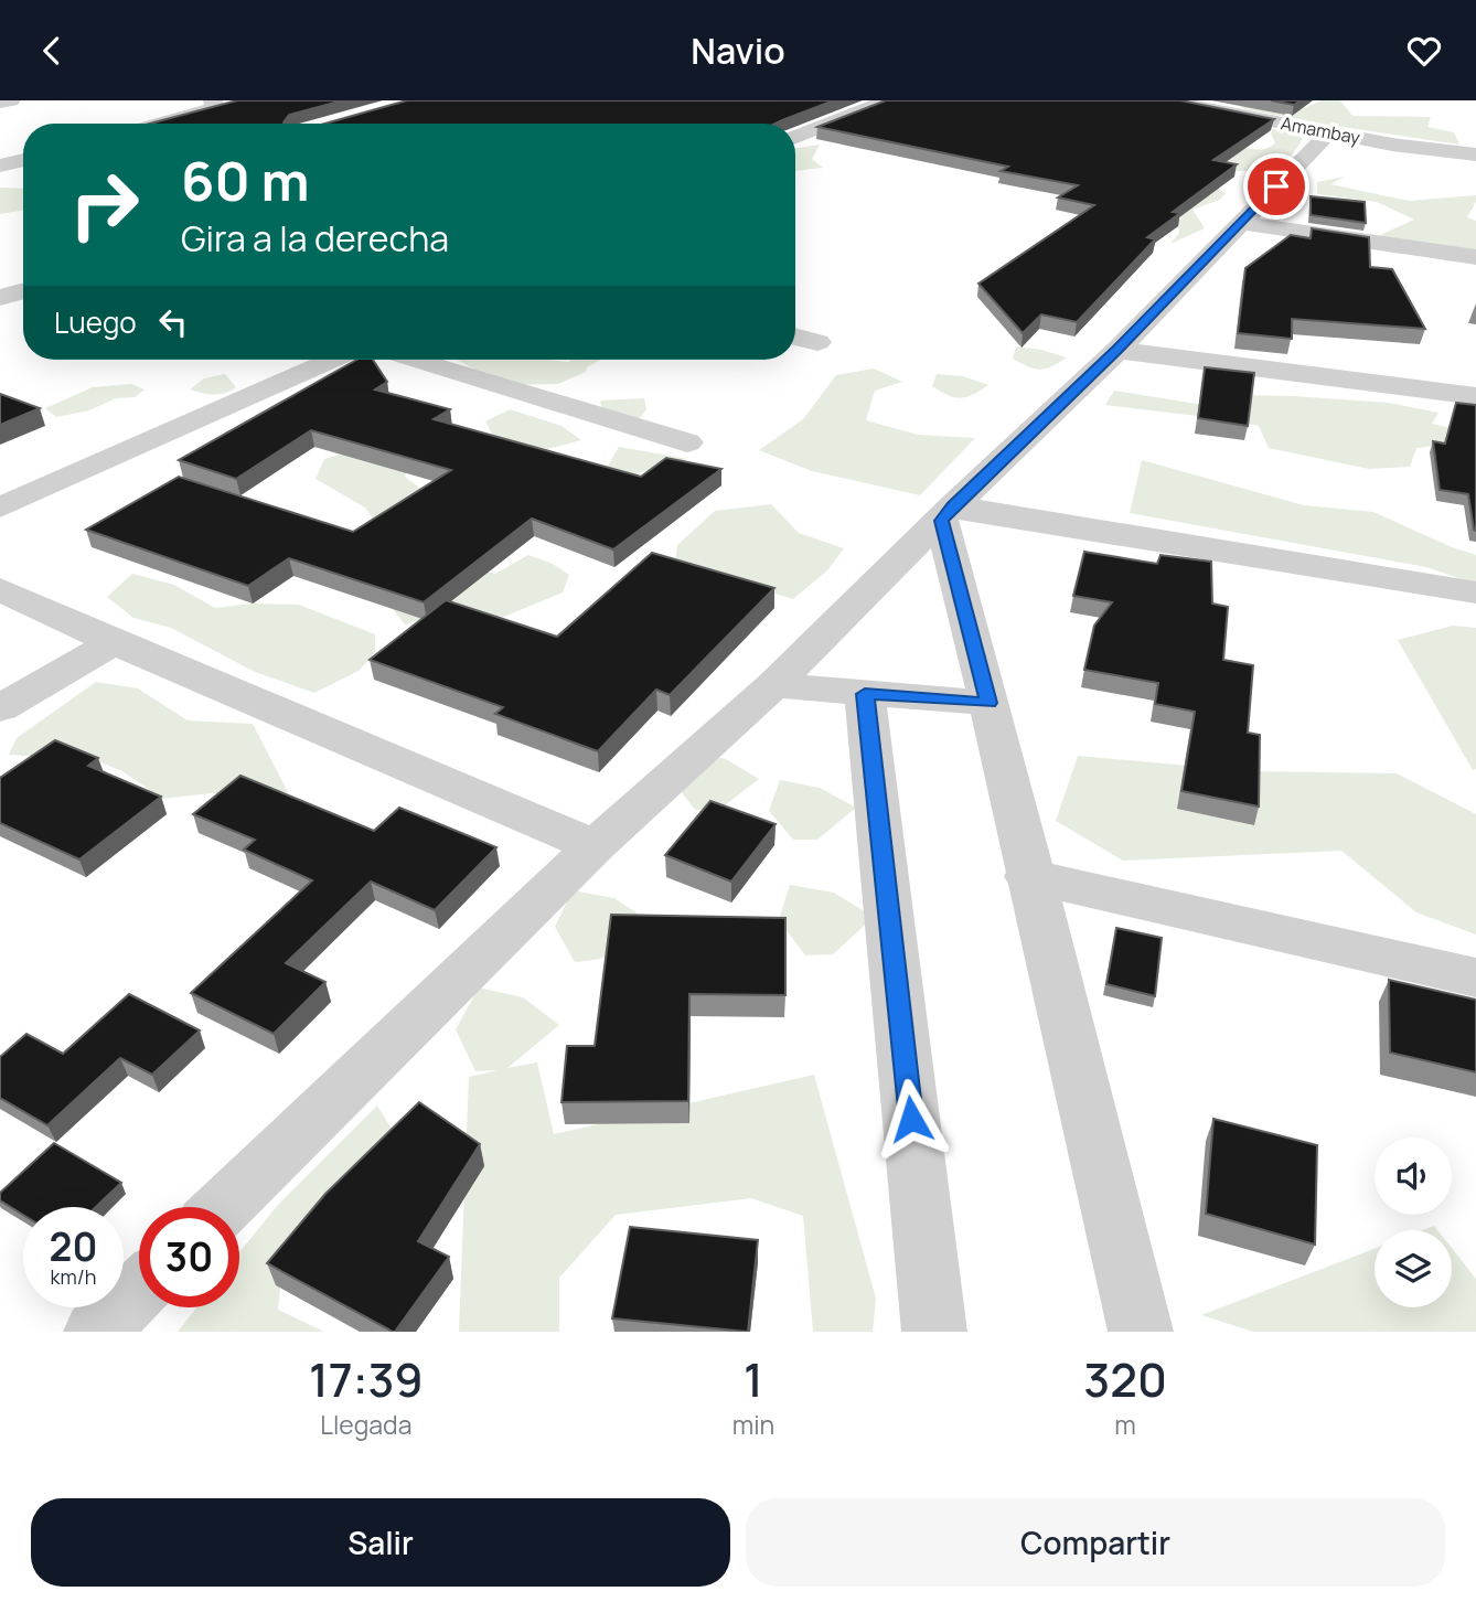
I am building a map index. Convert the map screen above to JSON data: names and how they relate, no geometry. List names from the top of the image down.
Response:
{
  "streets": {
    "street": ["Amambay"]
  },
  "page": {
    "header": "Navio",
    "turn": ["60 m", "Gira a la derecha"],
    "then": "Luego",
    "speed": "20 km/h",
    "limit": "30",
    "eta": [
      "17:39",
      "Llegada",
      "1",
      "min",
      "320",
      "m"
    ],
    "buttons": ["Salir", "Compartir"]
  }
}
